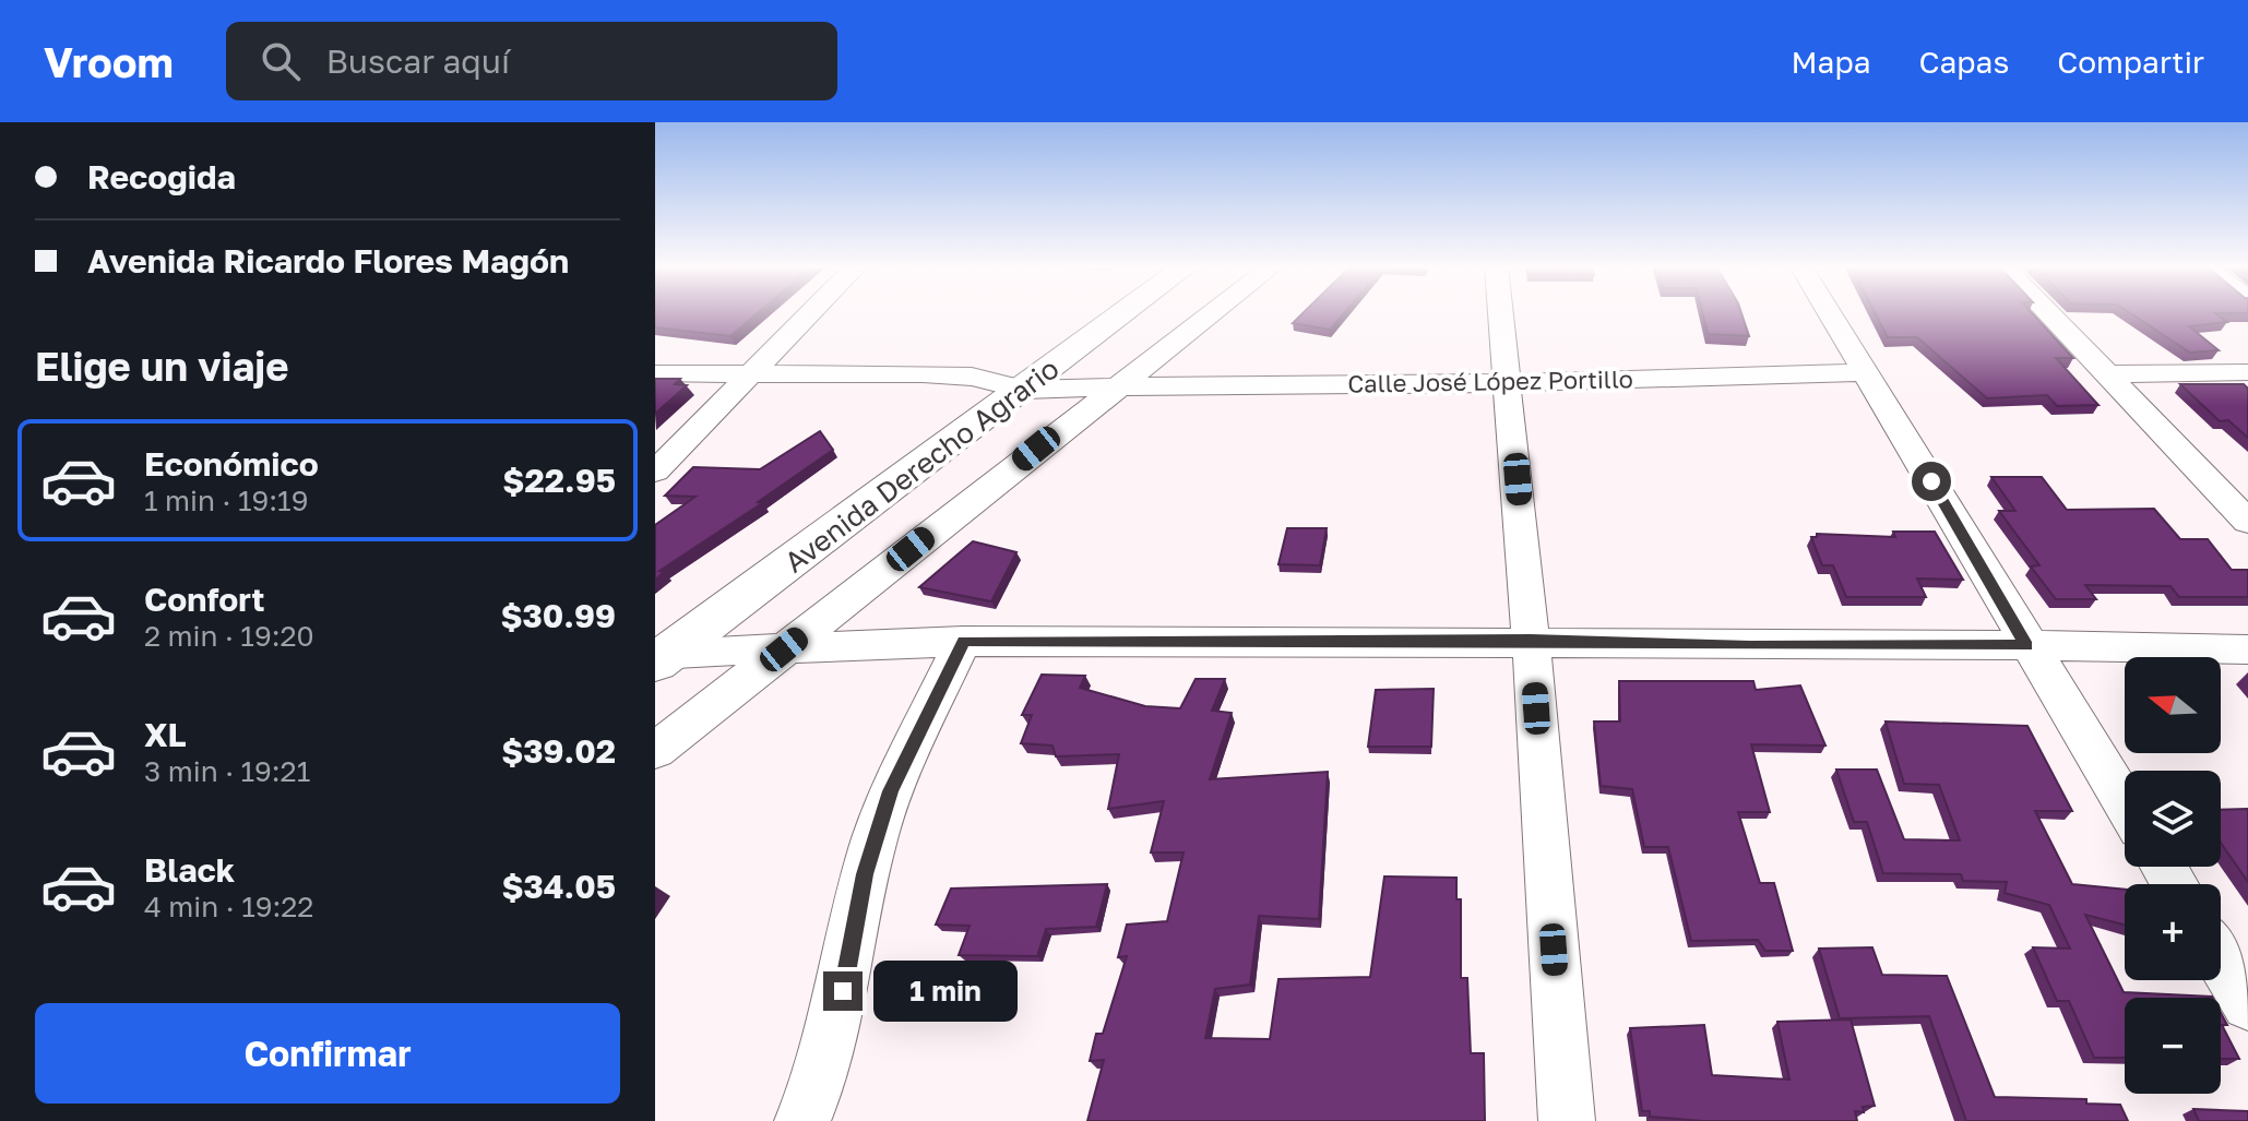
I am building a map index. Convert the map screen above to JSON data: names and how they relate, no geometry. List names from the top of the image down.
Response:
{
  "streets": {
    "street": ["Calle José López Portillo", "Avenida Derecho Agrario"]
  },
  "crossings": [
    ["Calle José López Portillo", "Avenida Derecho Agrario"]
  ],
  "north": "left",
  "page": {
    "header": "Vroom",
    "search": "Buscar aquí",
    "nav": ["Mapa", "Capas", "Compartir"],
    "banner": ["Recogida", "Avenida Ricardo Flores Magón"],
    "heading": "Elige un viaje",
    "list": [
      {
        "name": "Económico",
        "note": "1 min · 19:19",
        "value": "$22.95"
      },
      {
        "name": "Confort",
        "note": "2 min · 19:20",
        "value": "$30.99"
      },
      {
        "name": "XL",
        "note": "3 min · 19:21",
        "value": "$39.02"
      },
      {
        "name": "Black",
        "note": "4 min · 19:22",
        "value": "$34.05"
      }
    ],
    "map_buttons": ["+", "−"],
    "bubble": "1 min",
    "buttons": "Confirmar"
  }
}
